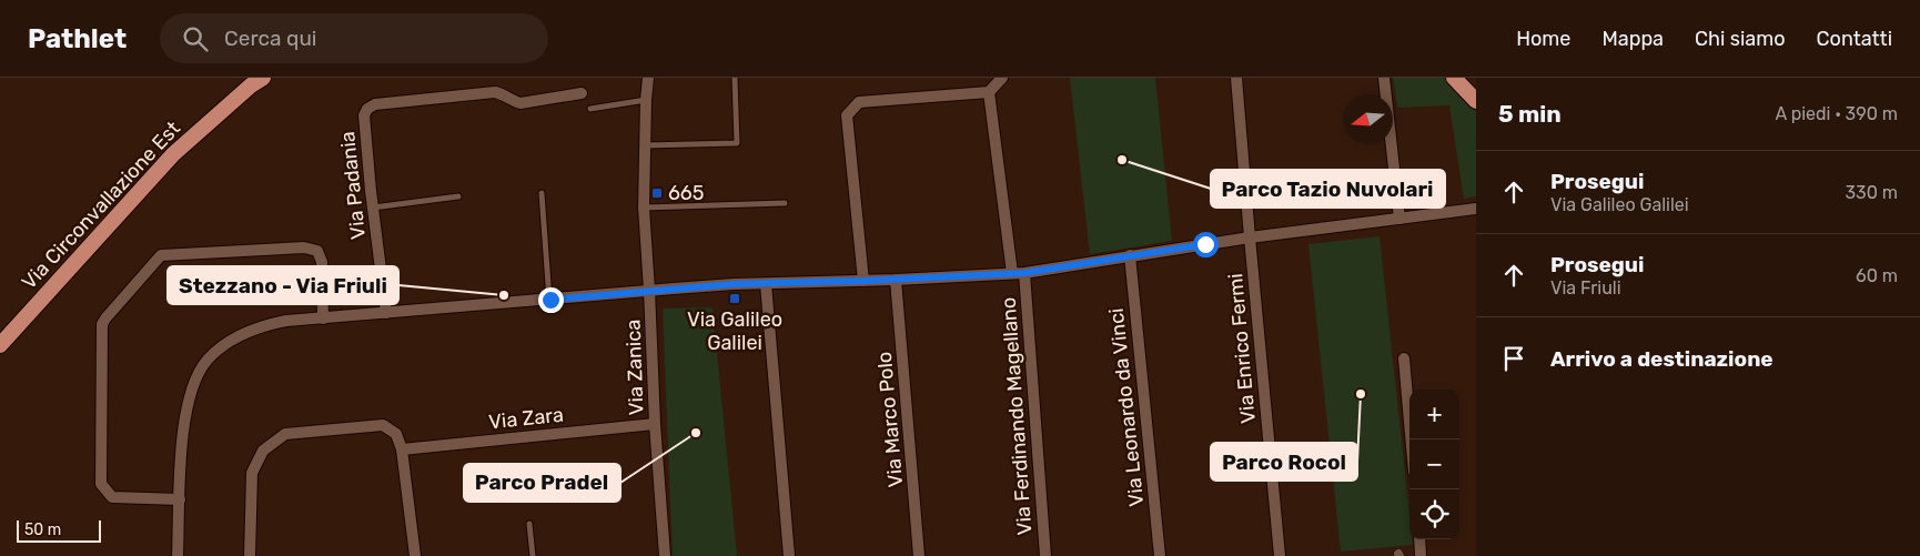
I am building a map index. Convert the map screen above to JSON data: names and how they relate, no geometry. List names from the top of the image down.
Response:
{
  "streets": {
    "main road": ["Via Circonvallazione Est"],
    "street": [
      "Via Padania",
      "Via Enrico Fermi",
      "Via Zanica",
      "Via Leonardo da Vinci",
      "Via Ferdinando Magellano",
      "Via Zara",
      "Via Marco Polo"
    ]
  },
  "crossings": [
    ["Via Zanica", "Via Zara"]
  ],
  "places": {
    "other": [
      "Parco Tazio Nuvolari",
      "Stezzano - Via Friuli",
      "Parco Rocol",
      "Parco Pradel"
    ],
    "transit": ["665", "Via Galileo Galilei"]
  },
  "scale_bar": "50 m",
  "north": "left",
  "page": {
    "header": "Pathlet",
    "search": "Cerca qui",
    "nav": [
      "Home",
      "Mappa",
      "Chi siamo",
      "Contatti"
    ],
    "heading": ["5 min", "A piedi · 390 m"],
    "list": [
      ["Prosegui", "Via Galileo Galilei", "330 m"],
      ["Prosegui", "Via Friuli", "60 m"],
      "Arrivo a destinazione"
    ],
    "map_buttons": ["+", "−"],
    "scale": "50 m"
  }
}
